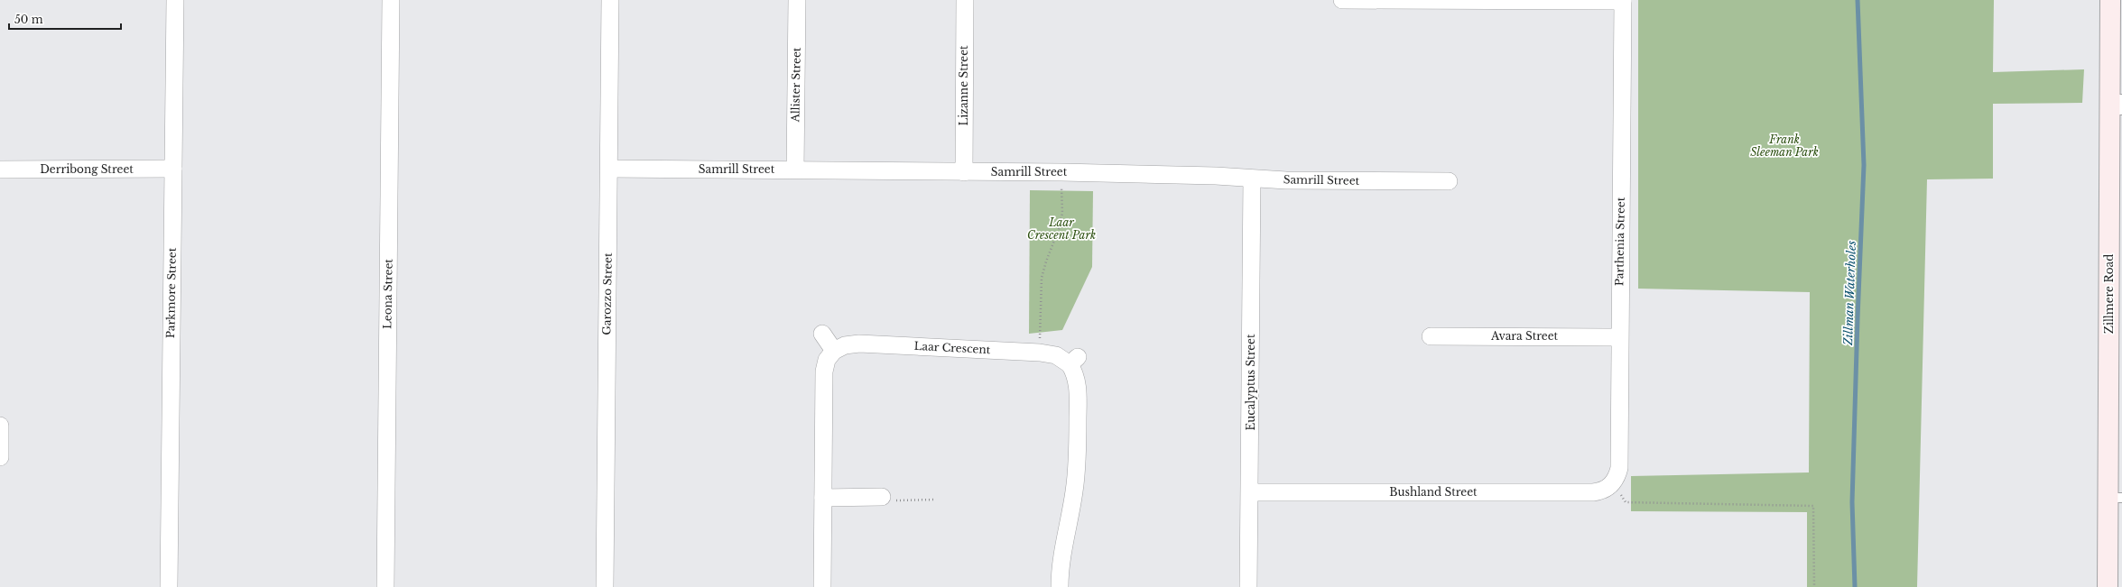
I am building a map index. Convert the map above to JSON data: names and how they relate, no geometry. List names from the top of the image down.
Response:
{
  "streets": {
    "main road": ["Zillmere Road"],
    "street": [
      "Allister Street",
      "Lizanne Street",
      "Derribong Street",
      "Samrill Street",
      "Parthenia Street",
      "Parkmore Street",
      "Leona Street",
      "Garozzo Street",
      "Avara Street",
      "Laar Crescent",
      "Eucalyptus Street",
      "Bushland Street"
    ]
  },
  "crossings": [
    ["Allister Street", "Samrill Street"],
    ["Lizanne Street", "Samrill Street"],
    ["Derribong Street", "Parkmore Street"],
    ["Samrill Street", "Garozzo Street"],
    ["Samrill Street", "Eucalyptus Street"],
    ["Parthenia Street", "Avara Street"],
    ["Parthenia Street", "Bushland Street"],
    ["Eucalyptus Street", "Bushland Street"]
  ],
  "water": ["Zillman Waterholes"],
  "parks": ["Frank Sleeman Park", "Laar Crescent Park"],
  "scale_bar": "50 m"
}
